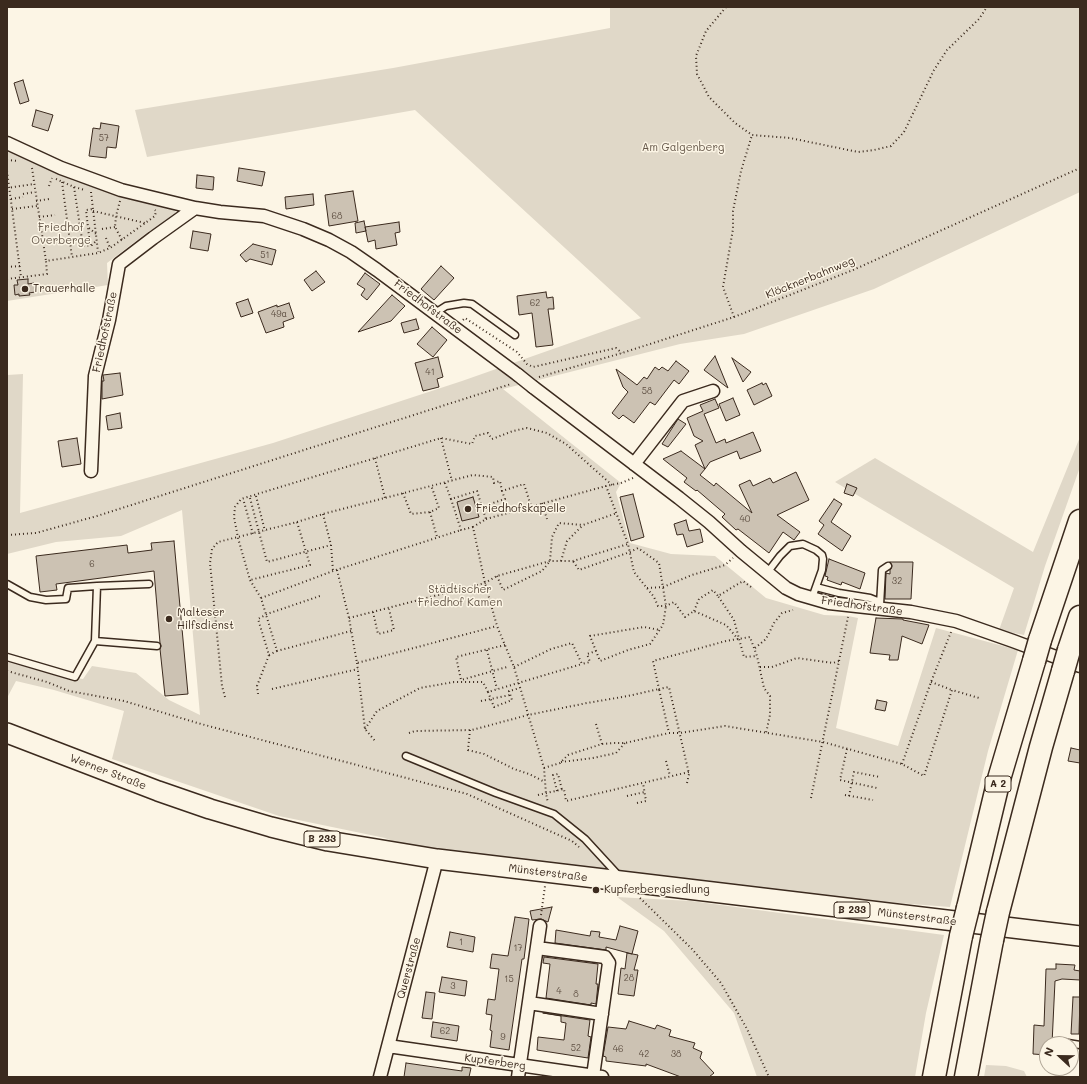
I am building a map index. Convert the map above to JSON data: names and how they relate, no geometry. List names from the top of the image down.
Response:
{
  "streets": {
    "highway": ["A 2"],
    "main road": ["Werner Straße", "B 233", "Münsterstraße"],
    "street": ["Friedhofstraße", "Querstraße", "Kupferberg"],
    "path": ["Klöcknerbahnweg"]
  },
  "crossings": [
    ["Klöcknerbahnweg", "Friedhofstraße"],
    ["Werner Straße", "Münsterstraße"],
    ["Münsterstraße", "Querstraße"],
    ["Querstraße", "Kupferberg"]
  ],
  "parks": ["Am Galgenberg", "Friedhof Overberge", "Städtischer Friedhof Kamen"],
  "places": [
    "Trauerhalle",
    "Friedhofskapelle",
    "Malteser Hilfsdienst",
    "Kupferbergsiedlung"
  ],
  "house_numbers": [
    "57",
    "68",
    "51",
    "62",
    "49a",
    "41",
    "58",
    "40",
    "6",
    "32",
    "1",
    "17",
    "28",
    "15",
    "3",
    "4",
    "8",
    "62",
    "9",
    "52",
    "46",
    "42",
    "38"
  ],
  "north": "left"
}
